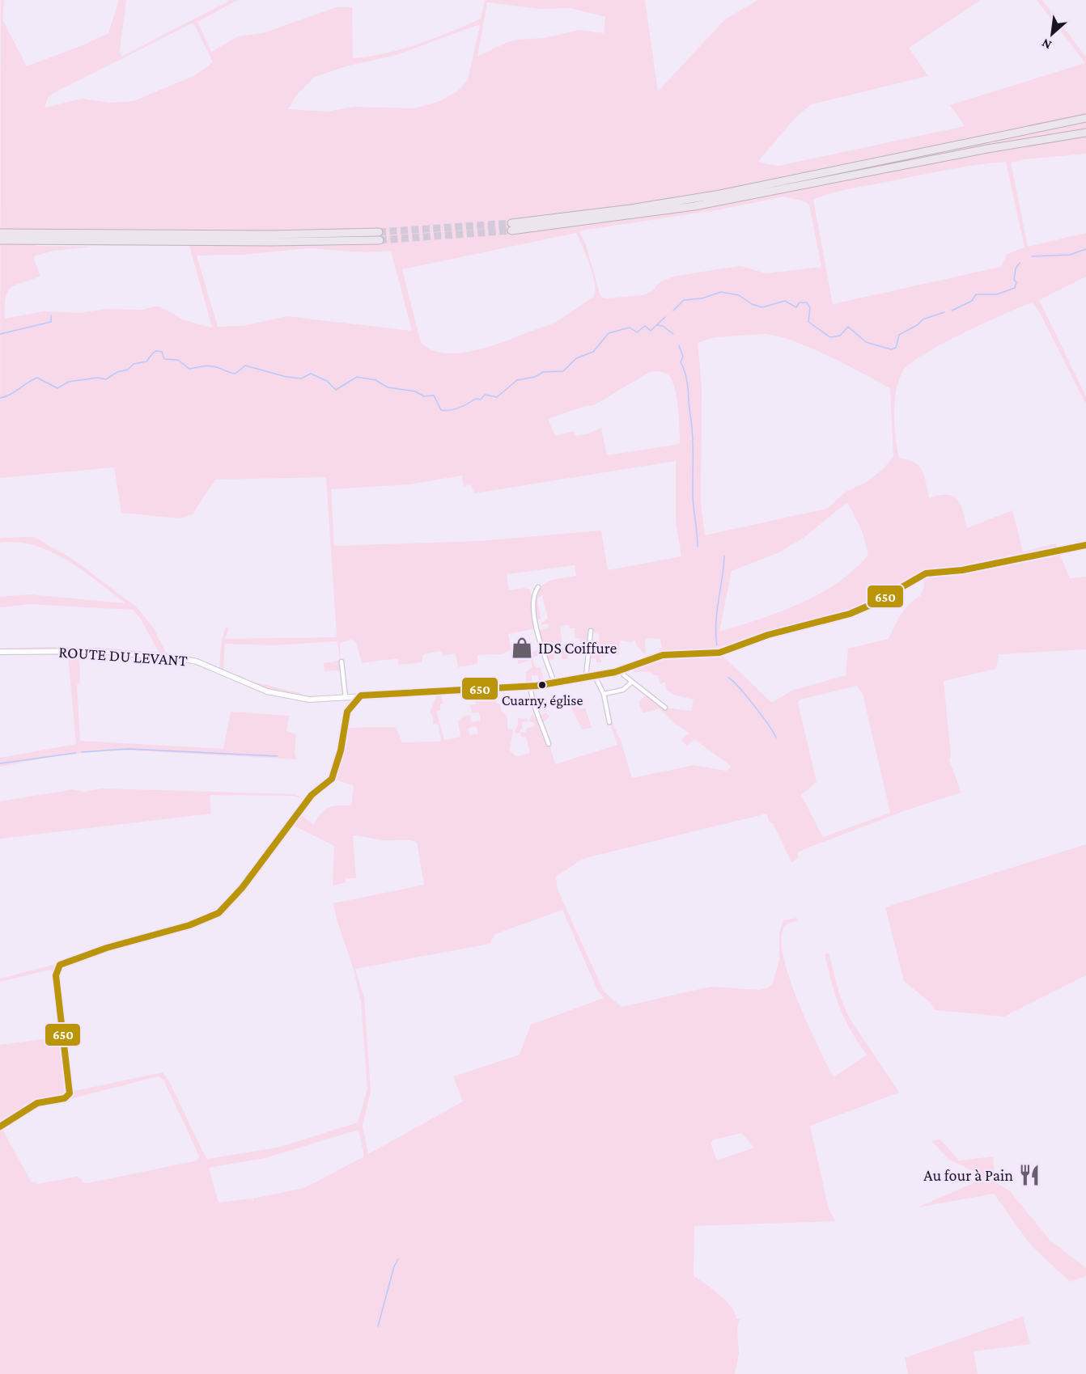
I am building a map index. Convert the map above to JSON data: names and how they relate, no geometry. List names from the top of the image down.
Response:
{
  "streets": {
    "street": ["ROUTE DU LEVANT"]
  },
  "places": {
    "shop": ["IDS Coiffure"],
    "other": ["Cuarny, église"],
    "restaurant": ["Au four à Pain"]
  },
  "lines": ["transit line 650"],
  "north": "bottom left"
}
